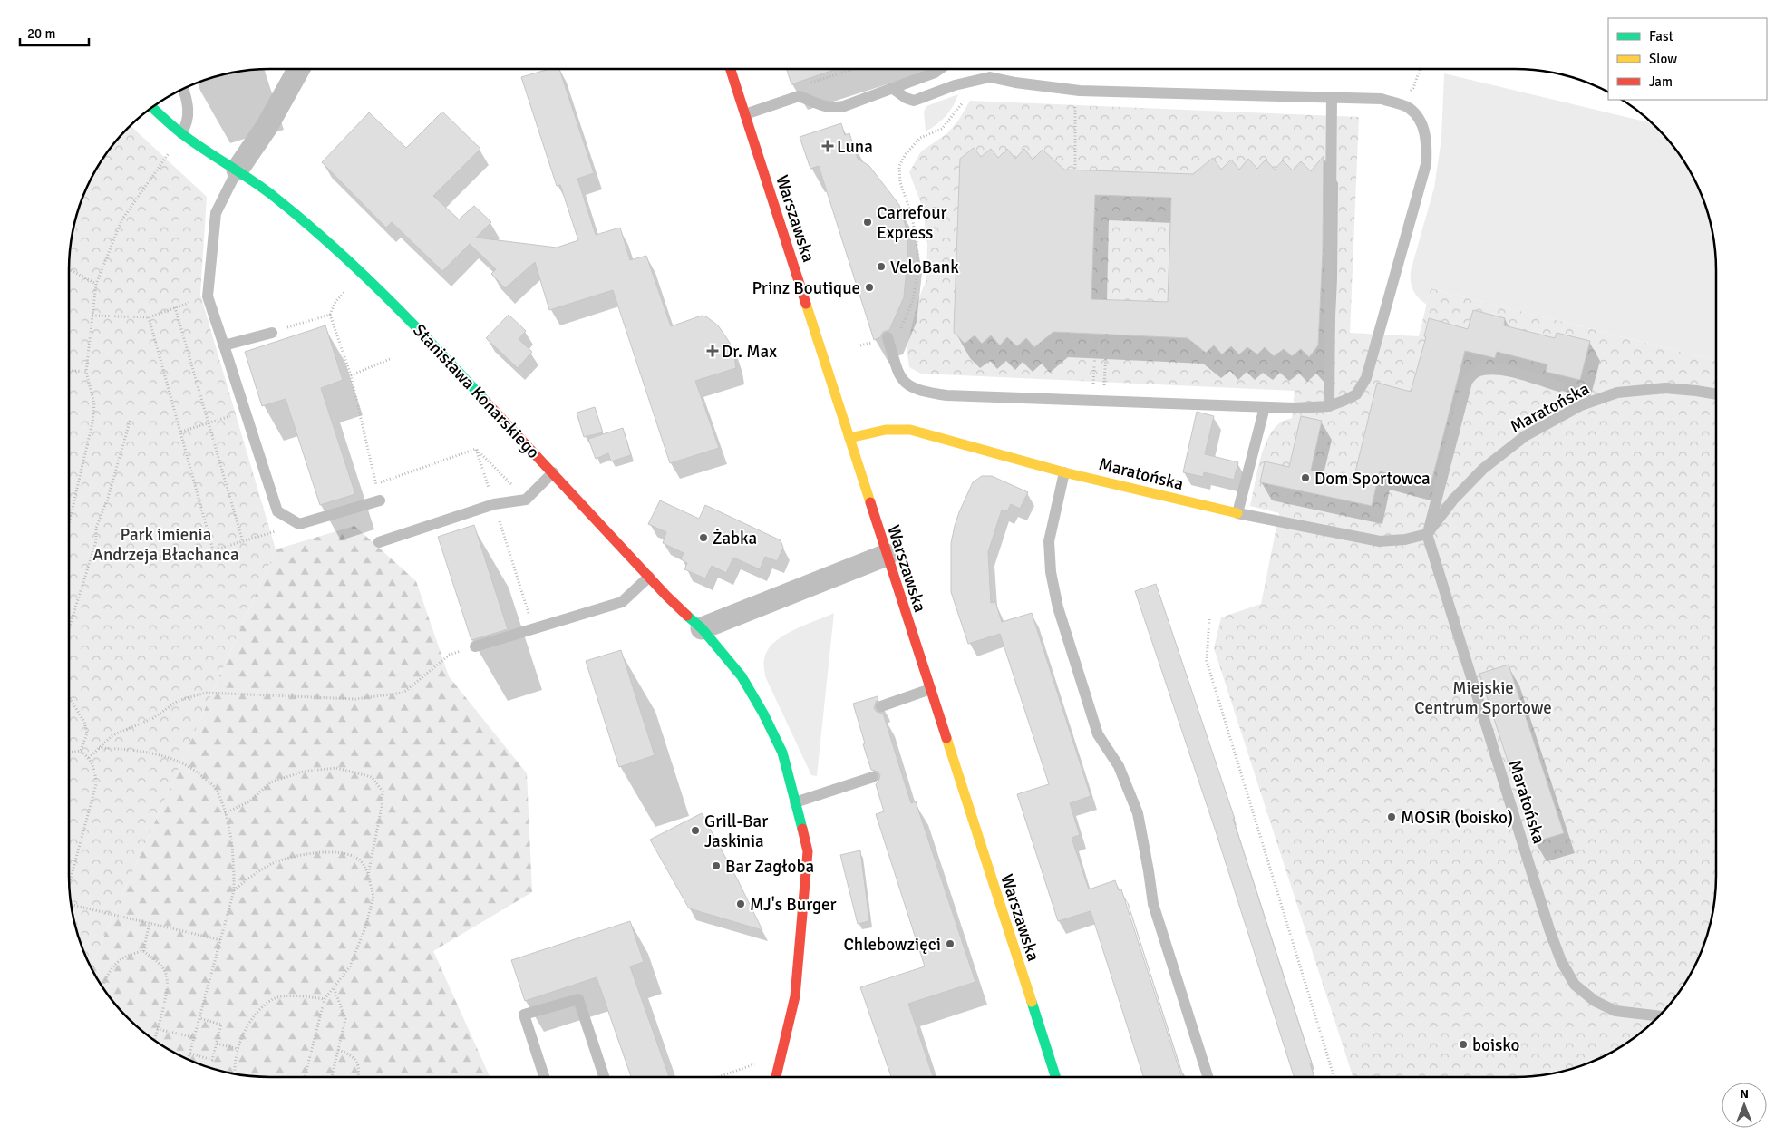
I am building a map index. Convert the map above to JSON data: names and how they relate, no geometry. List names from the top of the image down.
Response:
{
  "streets": {
    "street": ["Warszawska", "Stanisława Konarskiego", "Maratońska"]
  },
  "crossings": [
    ["Warszawska", "Maratońska"]
  ],
  "parks": ["Park imienia Andrzeja Błachanca", "Miejskie Centrum Sportowe"],
  "places": {
    "health": ["Luna", "Dr. Max"],
    "other": [
      "Carrefour Express",
      "VeloBank",
      "Prinz Boutique",
      "Dom Sportowca",
      "Żabka",
      "MOSiR (boisko)",
      "Grill-Bar Jaskinia",
      "Bar Zagłoba",
      "MJ's Burger",
      "Chlebowzięci",
      "boisko"
    ]
  },
  "legend": ["Fast", "Slow", "Jam"],
  "scale_bar": "20 m",
  "north": "top"
}
